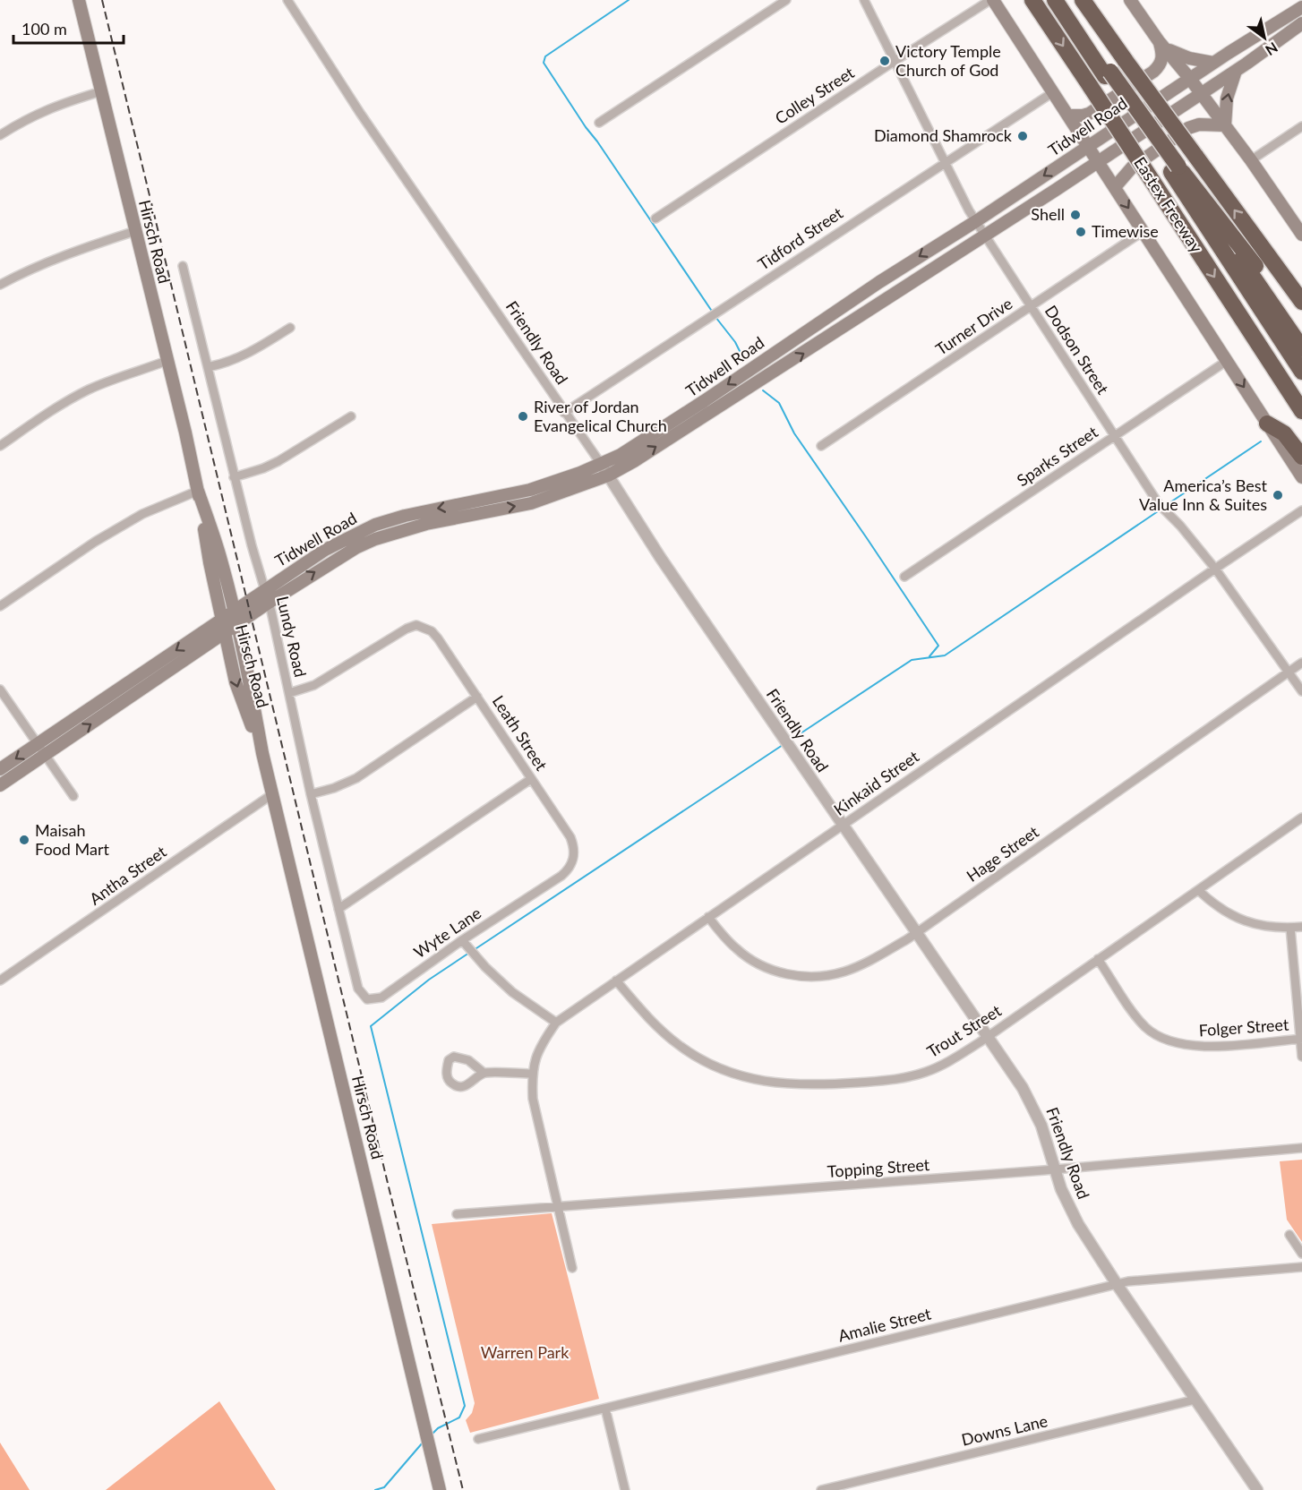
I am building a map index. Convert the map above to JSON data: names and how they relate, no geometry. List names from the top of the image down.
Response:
{
  "streets": {
    "highway": ["Eastex Freeway"],
    "main road": ["Tidwell Road", "Hirsch Road"],
    "street": [
      "Colley Street",
      "Tidford Street",
      "Turner Drive",
      "Friendly Road",
      "Dodson Street",
      "Sparks Street",
      "Lundy Road",
      "Leath Street",
      "Kinkaid Street",
      "Hage Street",
      "Antha Street",
      "Wyte Lane",
      "Folger Street",
      "Trout Street",
      "Topping Street",
      "Amalie Street",
      "Downs Lane"
    ]
  },
  "crossings": [
    ["Colley Street", "Dodson Street"],
    ["Tidwell Road", "Hirsch Road"],
    ["Tidwell Road", "Friendly Road"],
    ["Tidwell Road", "Dodson Street"],
    ["Tidwell Road", "Lundy Road"],
    ["Tidford Street", "Friendly Road"],
    ["Tidford Street", "Dodson Street"],
    ["Hirsch Road", "Antha Street"],
    ["Turner Drive", "Dodson Street"],
    ["Friendly Road", "Kinkaid Street"],
    ["Friendly Road", "Hage Street"],
    ["Friendly Road", "Trout Street"],
    ["Friendly Road", "Topping Street"],
    ["Friendly Road", "Amalie Street"],
    ["Friendly Road", "Downs Lane"],
    ["Dodson Street", "Sparks Street"],
    ["Dodson Street", "Kinkaid Street"],
    ["Dodson Street", "Hage Street"],
    ["Lundy Road", "Leath Street"],
    ["Lundy Road", "Wyte Lane"],
    ["Leath Street", "Wyte Lane"],
    ["Kinkaid Street", "Hage Street"],
    ["Kinkaid Street", "Trout Street"],
    ["Folger Street", "Trout Street"]
  ],
  "parks": ["Warren Park"],
  "places": [
    "Victory Temple Church of God",
    "Diamond Shamrock",
    "Shell",
    "Timewise",
    "River of Jordan Evangelical Church",
    "America’s Best Value Inn & Suites",
    "Maisah Food Mart"
  ],
  "scale_bar": "100 m",
  "north": "bottom right"
}
